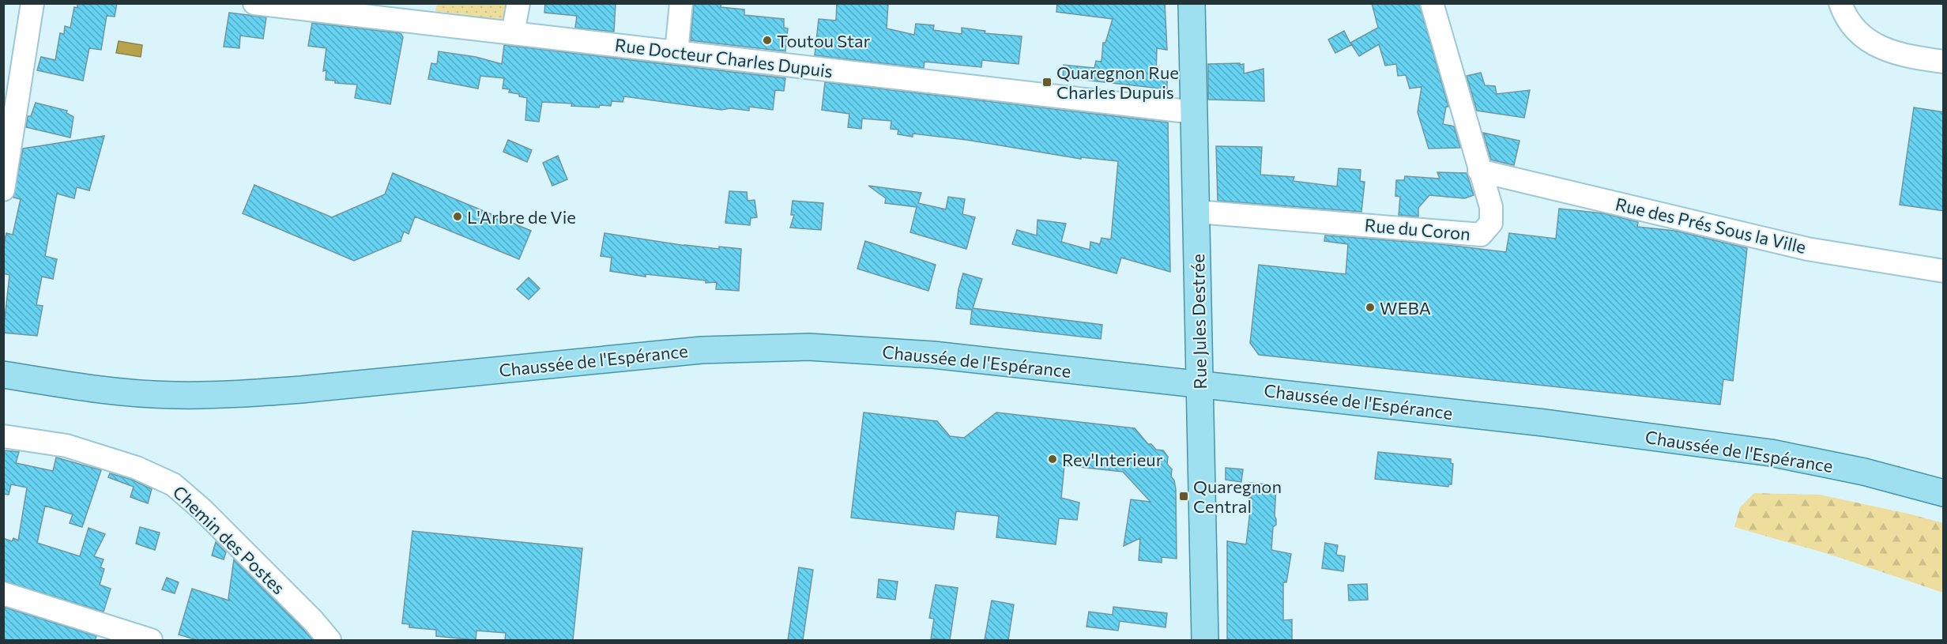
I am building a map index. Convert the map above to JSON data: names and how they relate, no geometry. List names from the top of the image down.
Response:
{
  "streets": {
    "main road": ["Rue Jules Destrée", "Chaussée de l'Espérance"],
    "street": [
      "Rue Docteur Charles Dupuis",
      "Rue des Prés Sous la Ville",
      "Rue du Coron",
      "Chemin des Postes"
    ]
  },
  "crossings": [
    ["Rue Docteur Charles Dupuis", "Rue Jules Destrée"],
    ["Rue des Prés Sous la Ville", "Rue du Coron"],
    ["Rue du Coron", "Rue Jules Destrée"],
    ["Rue Jules Destrée", "Chaussée de l'Espérance"]
  ],
  "places": {
    "other": [
      "Toutou Star",
      "L'Arbre de Vie",
      "WEBA",
      "Rev'Interieur"
    ],
    "transit": ["Quaregnon Rue Charles Dupuis", "Quaregnon Central"]
  }
}
